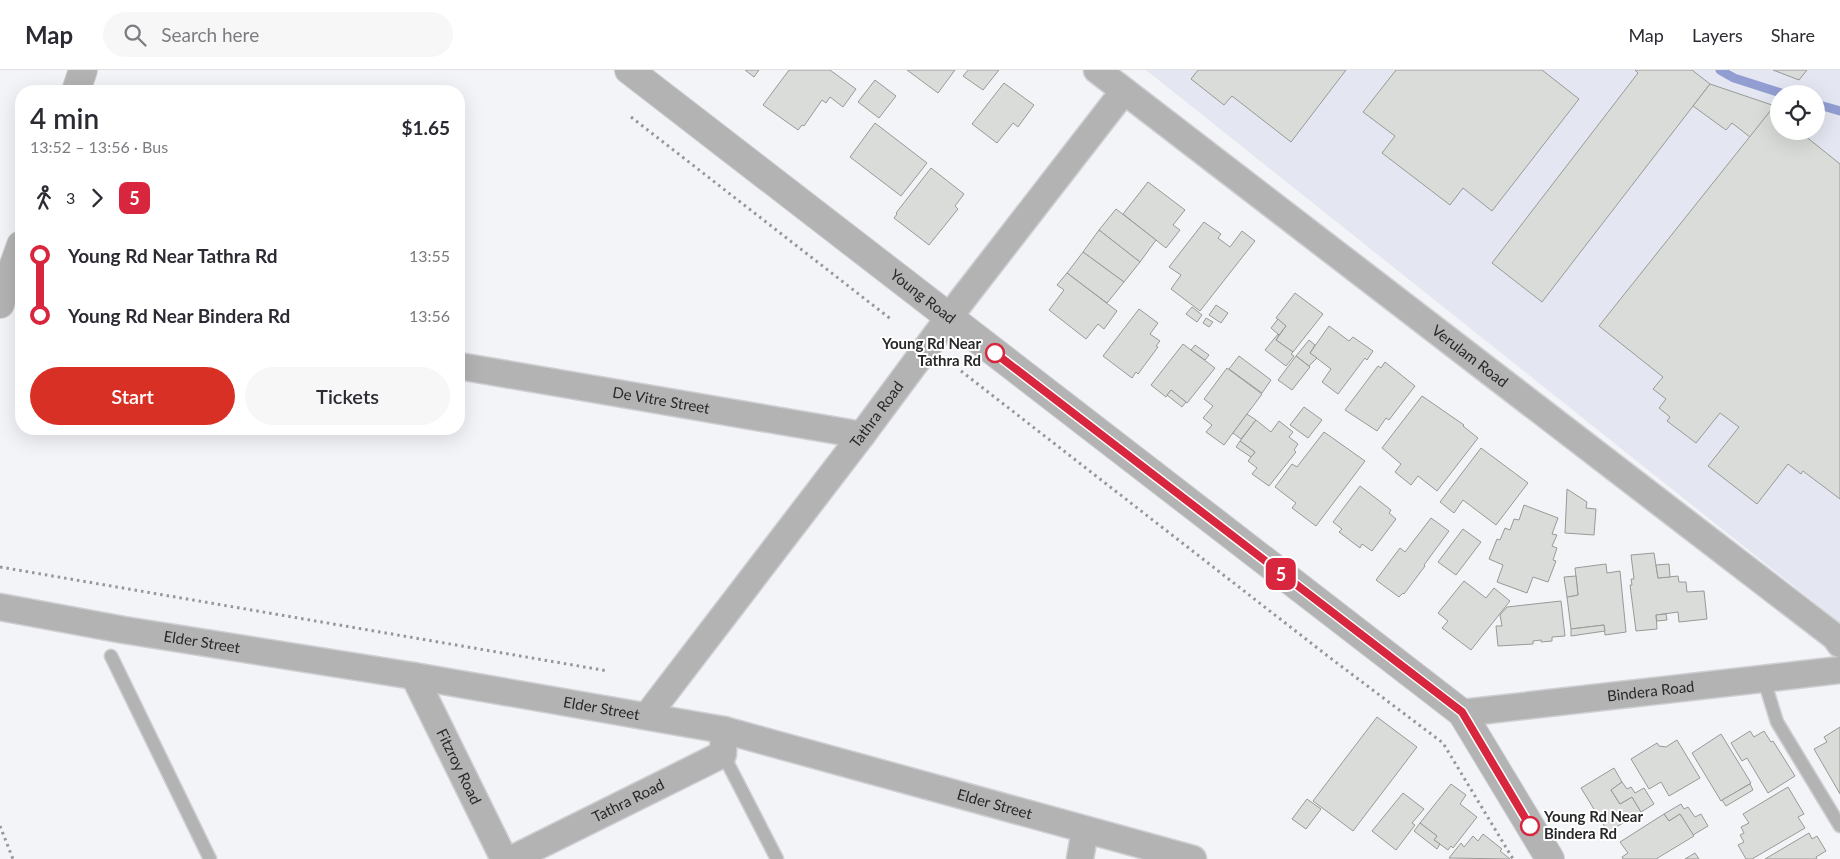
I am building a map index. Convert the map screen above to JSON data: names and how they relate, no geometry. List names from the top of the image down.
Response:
{
  "streets": {
    "street": [
      "Young Road",
      "Verulam Road",
      "De Vitre Street",
      "Tathra Road",
      "Elder Street",
      "Bindera Road",
      "Fitzroy Road"
    ]
  },
  "crossings": [
    ["Young Road", "Tathra Road"],
    ["Young Road", "Bindera Road"],
    ["Verulam Road", "Tathra Road"],
    ["De Vitre Street", "Tathra Road"],
    ["Tathra Road", "Elder Street"],
    ["Elder Street", "Fitzroy Road"]
  ],
  "places": ["Young Rd Near Tathra Rd", "Young Rd Near Bindera Rd"],
  "lines": ["bus line 5"],
  "page": {
    "header": "Map",
    "search": "Search here",
    "nav": ["Map", "Layers", "Share"],
    "on_map": "5",
    "heading": ["4 min", "13:52 – 13:56 · Bus", "$1.65"],
    "legs": ["3", "5"],
    "list": [
      {
        "name": "Young Rd Near Tathra Rd",
        "value": "13:55"
      },
      {
        "name": "Young Rd Near Bindera Rd",
        "value": "13:56"
      }
    ],
    "buttons": ["Start", "Tickets"]
  }
}
